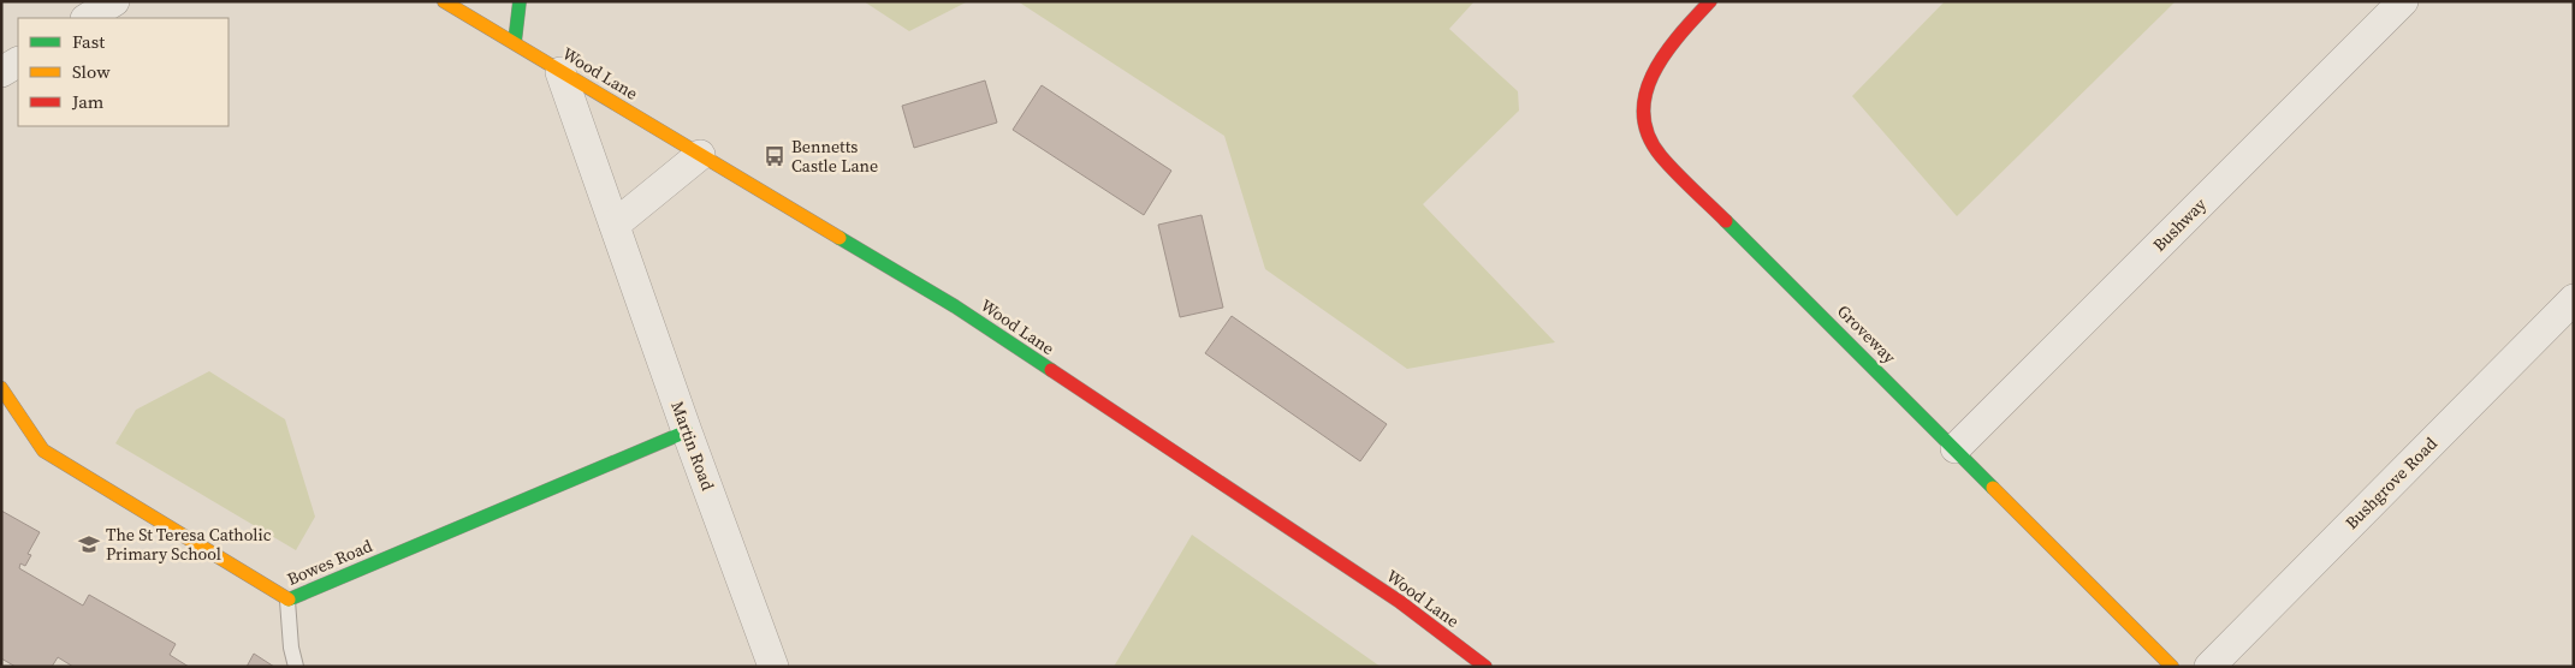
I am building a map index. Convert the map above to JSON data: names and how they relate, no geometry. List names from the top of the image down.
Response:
{
  "streets": {
    "street": [
      "Wood Lane",
      "Bushway",
      "Groveway",
      "Martin Road",
      "Bushgrove Road",
      "Bowes Road"
    ]
  },
  "crossings": [
    ["Wood Lane", "Martin Road"],
    ["Bushway", "Groveway"],
    ["Martin Road", "Bowes Road"]
  ],
  "places": {
    "bus stop": ["Bennetts Castle Lane"],
    "school or university": ["The St Teresa Catholic Primary School"]
  },
  "legend": ["Fast", "Slow", "Jam"]
}
